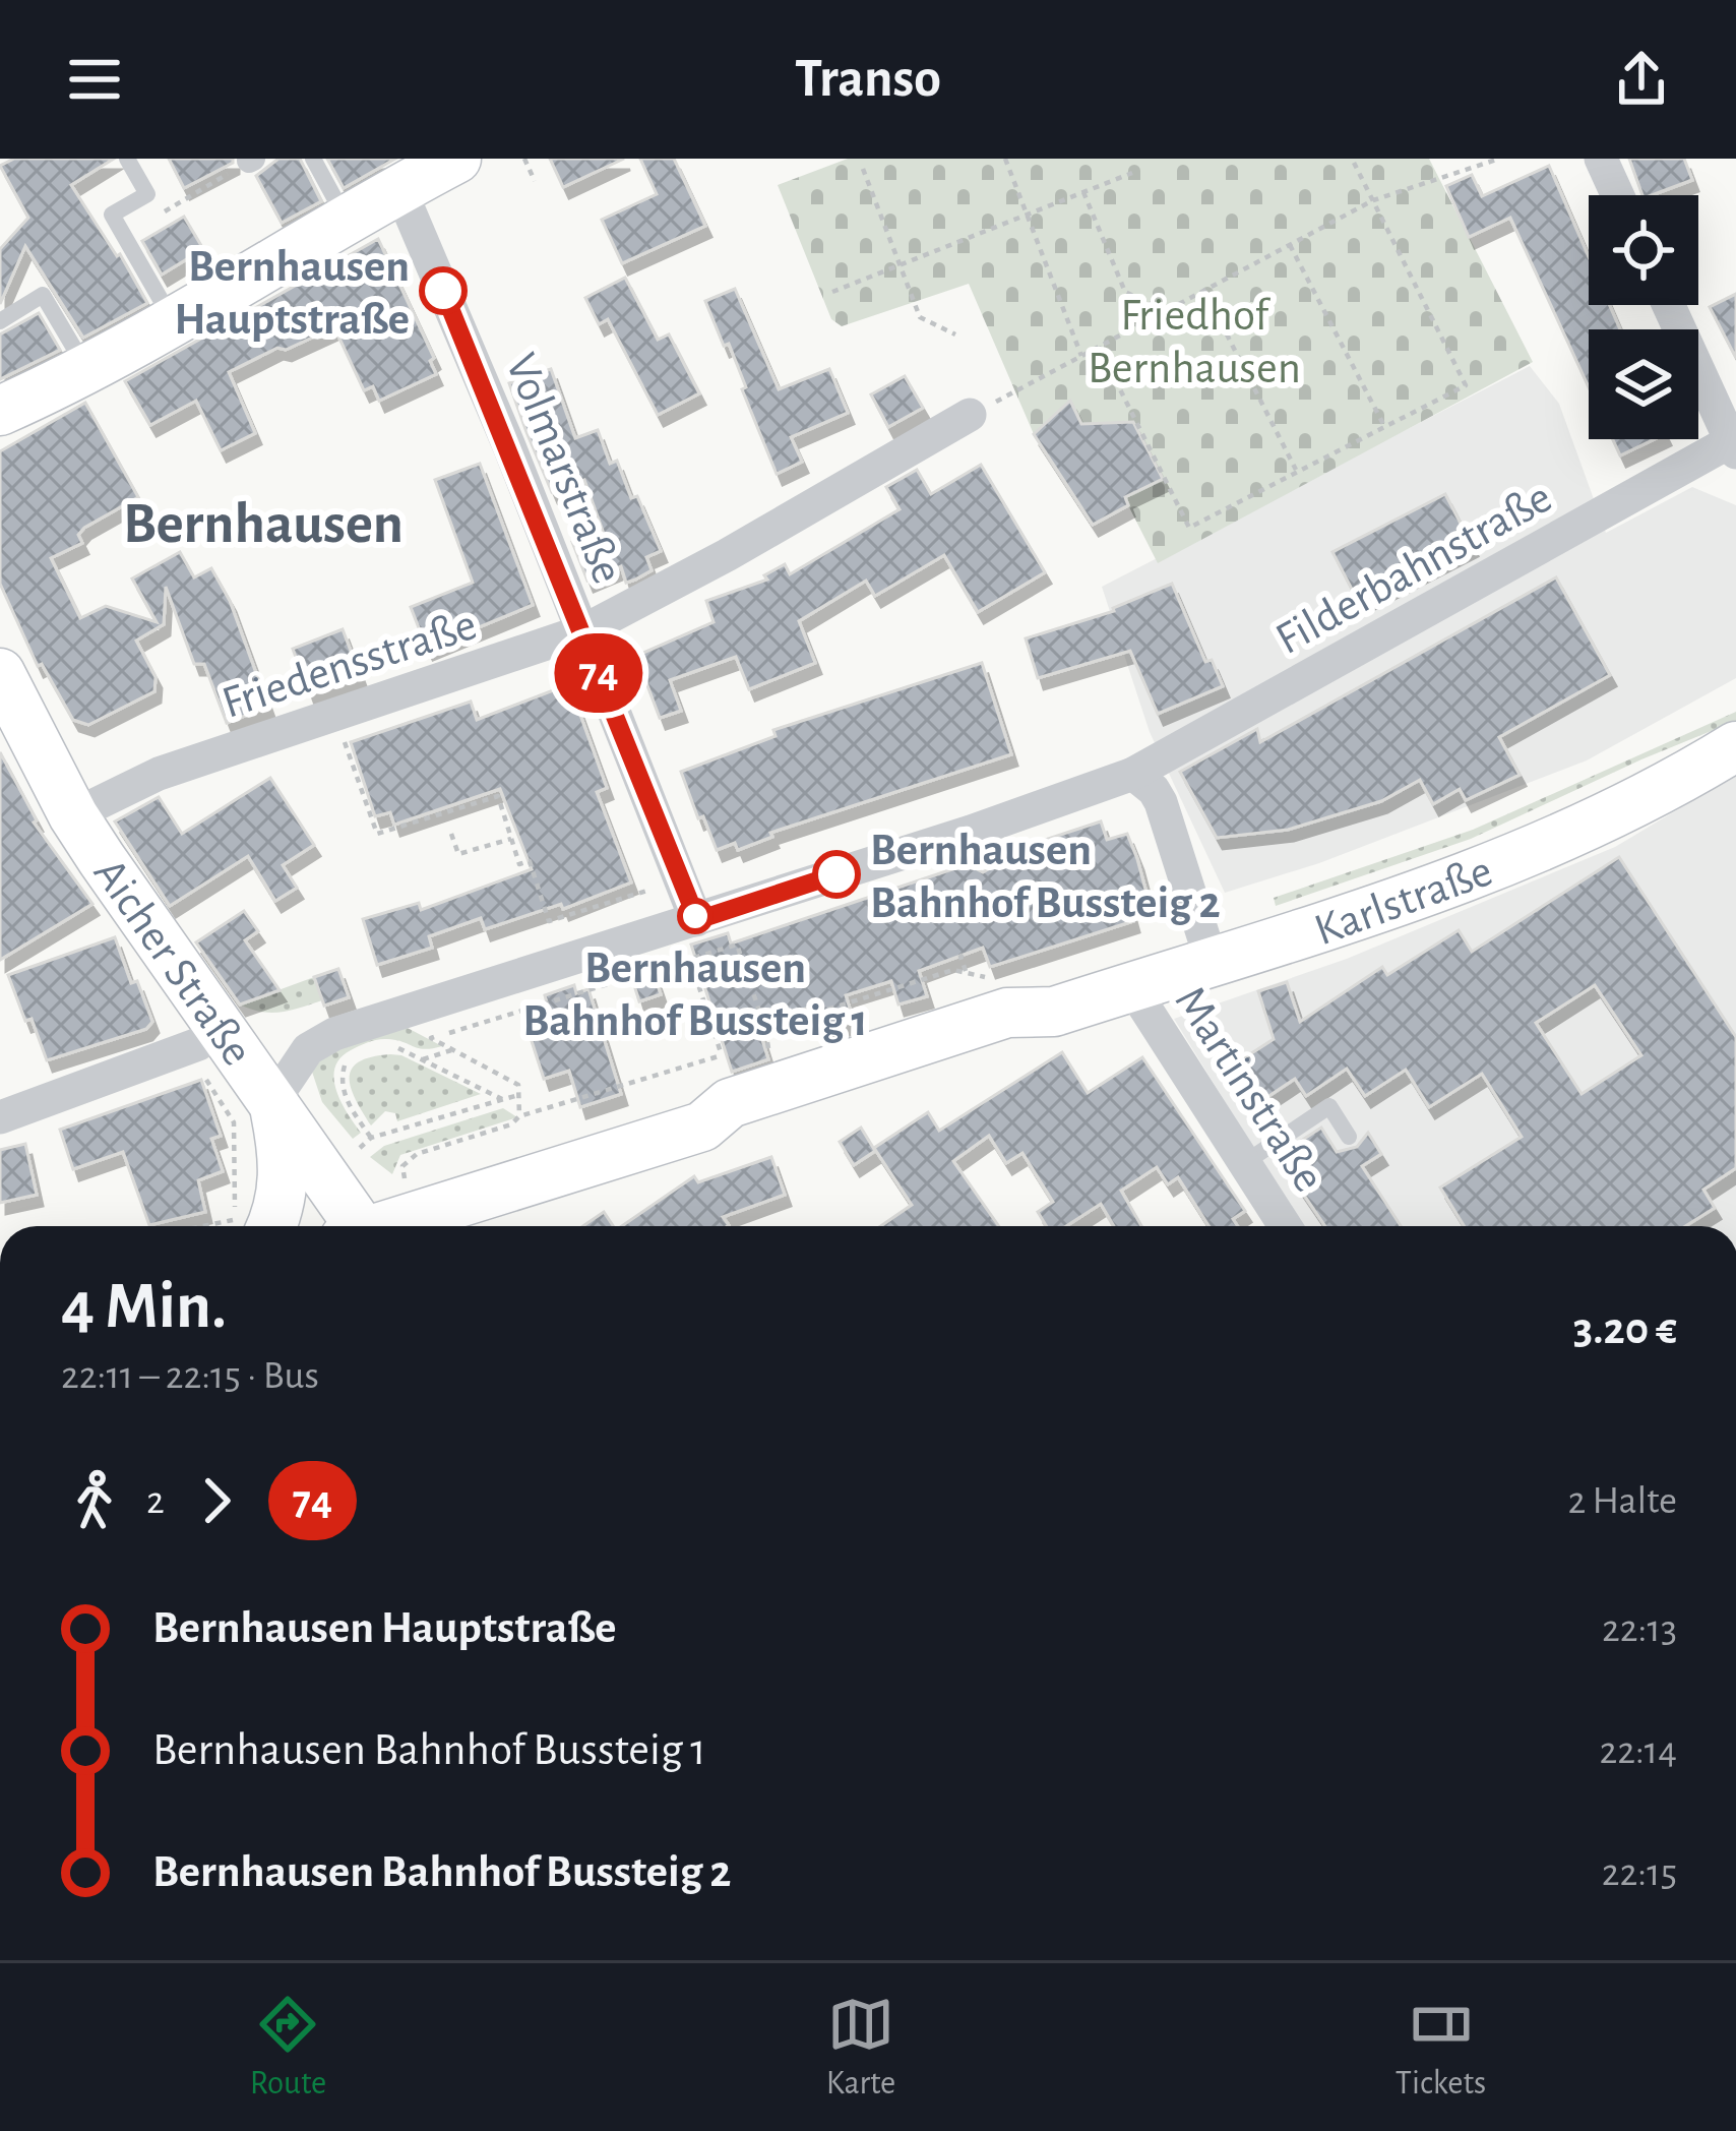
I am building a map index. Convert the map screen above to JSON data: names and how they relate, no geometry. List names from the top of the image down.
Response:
{
  "streets": {
    "main road": ["Karlstraße", "Aicher Straße"],
    "street": [
      "Volmarstraße",
      "Filderbahnstraße",
      "Friedensstraße",
      "Martinstraße"
    ]
  },
  "crossings": [
    ["Volmarstraße", "Filderbahnstraße"],
    ["Volmarstraße", "Friedensstraße"],
    ["Filderbahnstraße", "Aicher Straße"],
    ["Friedensstraße", "Aicher Straße"],
    ["Karlstraße", "Martinstraße"]
  ],
  "districts": ["Bernhausen"],
  "parks": ["Friedhof Bernhausen"],
  "places": ["Bernhausen Hauptstraße", "Bernhausen Bahnhof Bussteig 2", "Bernhausen Bahnhof Bussteig 1"],
  "lines": ["bus line 74"],
  "page": {
    "header": "Transo",
    "on_map": "74",
    "heading": ["4 Min.", "22:11 – 22:15 · Bus", "3.20 €"],
    "legs": ["2", "74", "2 Halte"],
    "list": [
      {
        "name": "Bernhausen Hauptstraße",
        "value": "22:13"
      },
      {
        "name": "Bernhausen Bahnhof Bussteig 1",
        "value": "22:14"
      },
      {
        "name": "Bernhausen Bahnhof Bussteig 2",
        "value": "22:15"
      }
    ],
    "tabs": ["Route", "Karte", "Tickets"]
  }
}
